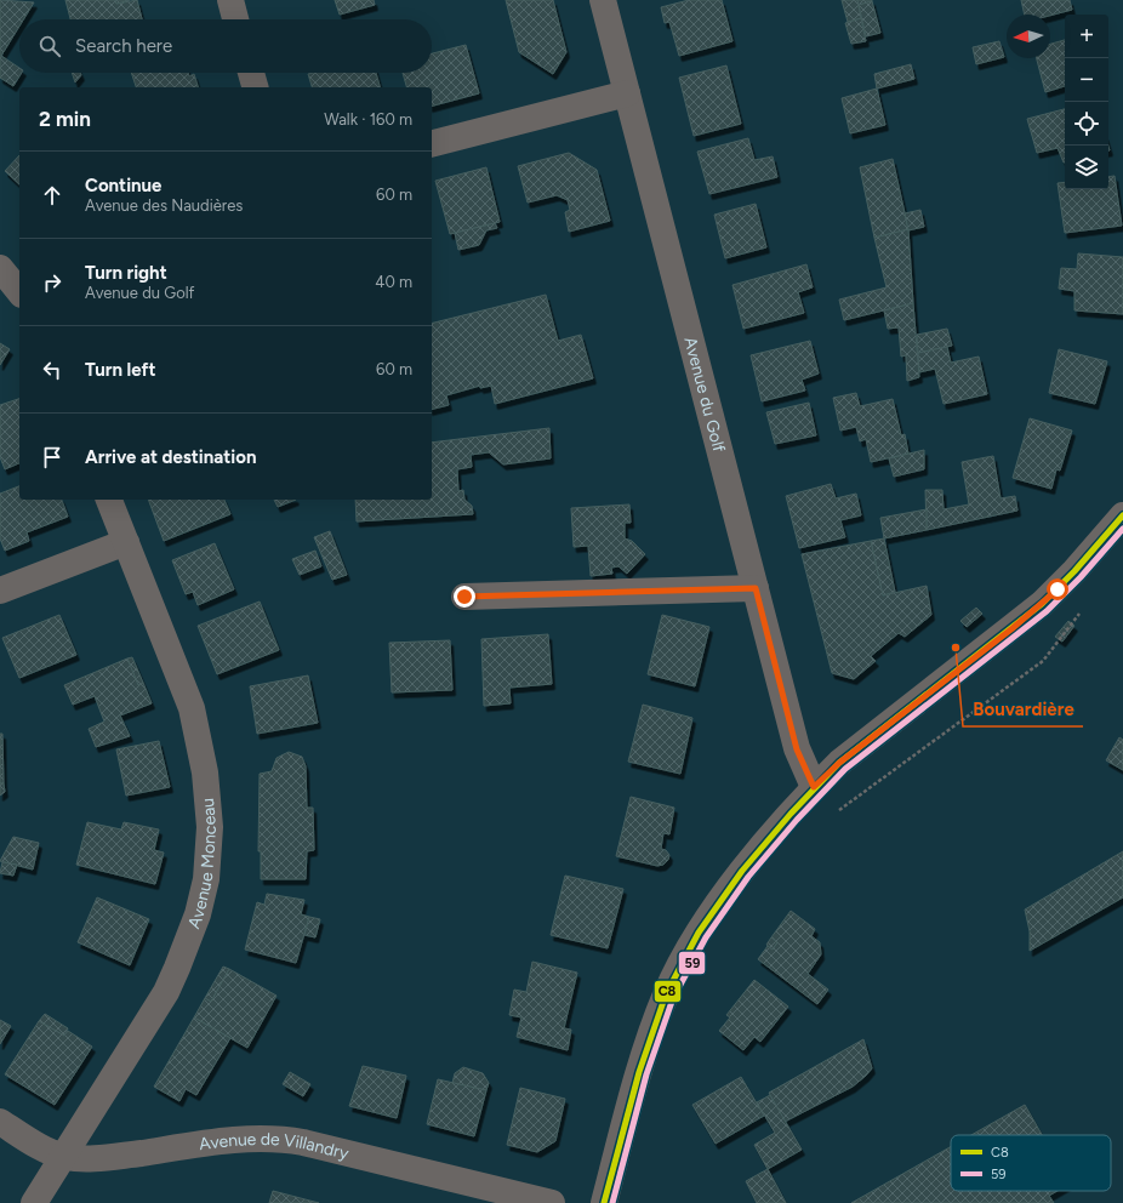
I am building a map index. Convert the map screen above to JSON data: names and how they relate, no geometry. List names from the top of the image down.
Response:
{
  "streets": {
    "street": ["Avenue du Golf", "Avenue Monceau", "Avenue de Villandry"]
  },
  "crossings": [
    ["Avenue Monceau", "Avenue de Villandry"]
  ],
  "places": ["Bouvardière"],
  "lines": ["transit line C8", "transit line 59"],
  "legend": ["C8", "59"],
  "north": "left",
  "page": {
    "map_buttons": ["+", "−"],
    "search": "Search here",
    "heading": ["2 min", "Walk · 160 m"],
    "list": [
      ["Continue", "Avenue des Naudières", "60 m"],
      ["Turn right", "Avenue du Golf", "40 m"],
      ["Turn left", "60 m"],
      "Arrive at destination"
    ]
  }
}
